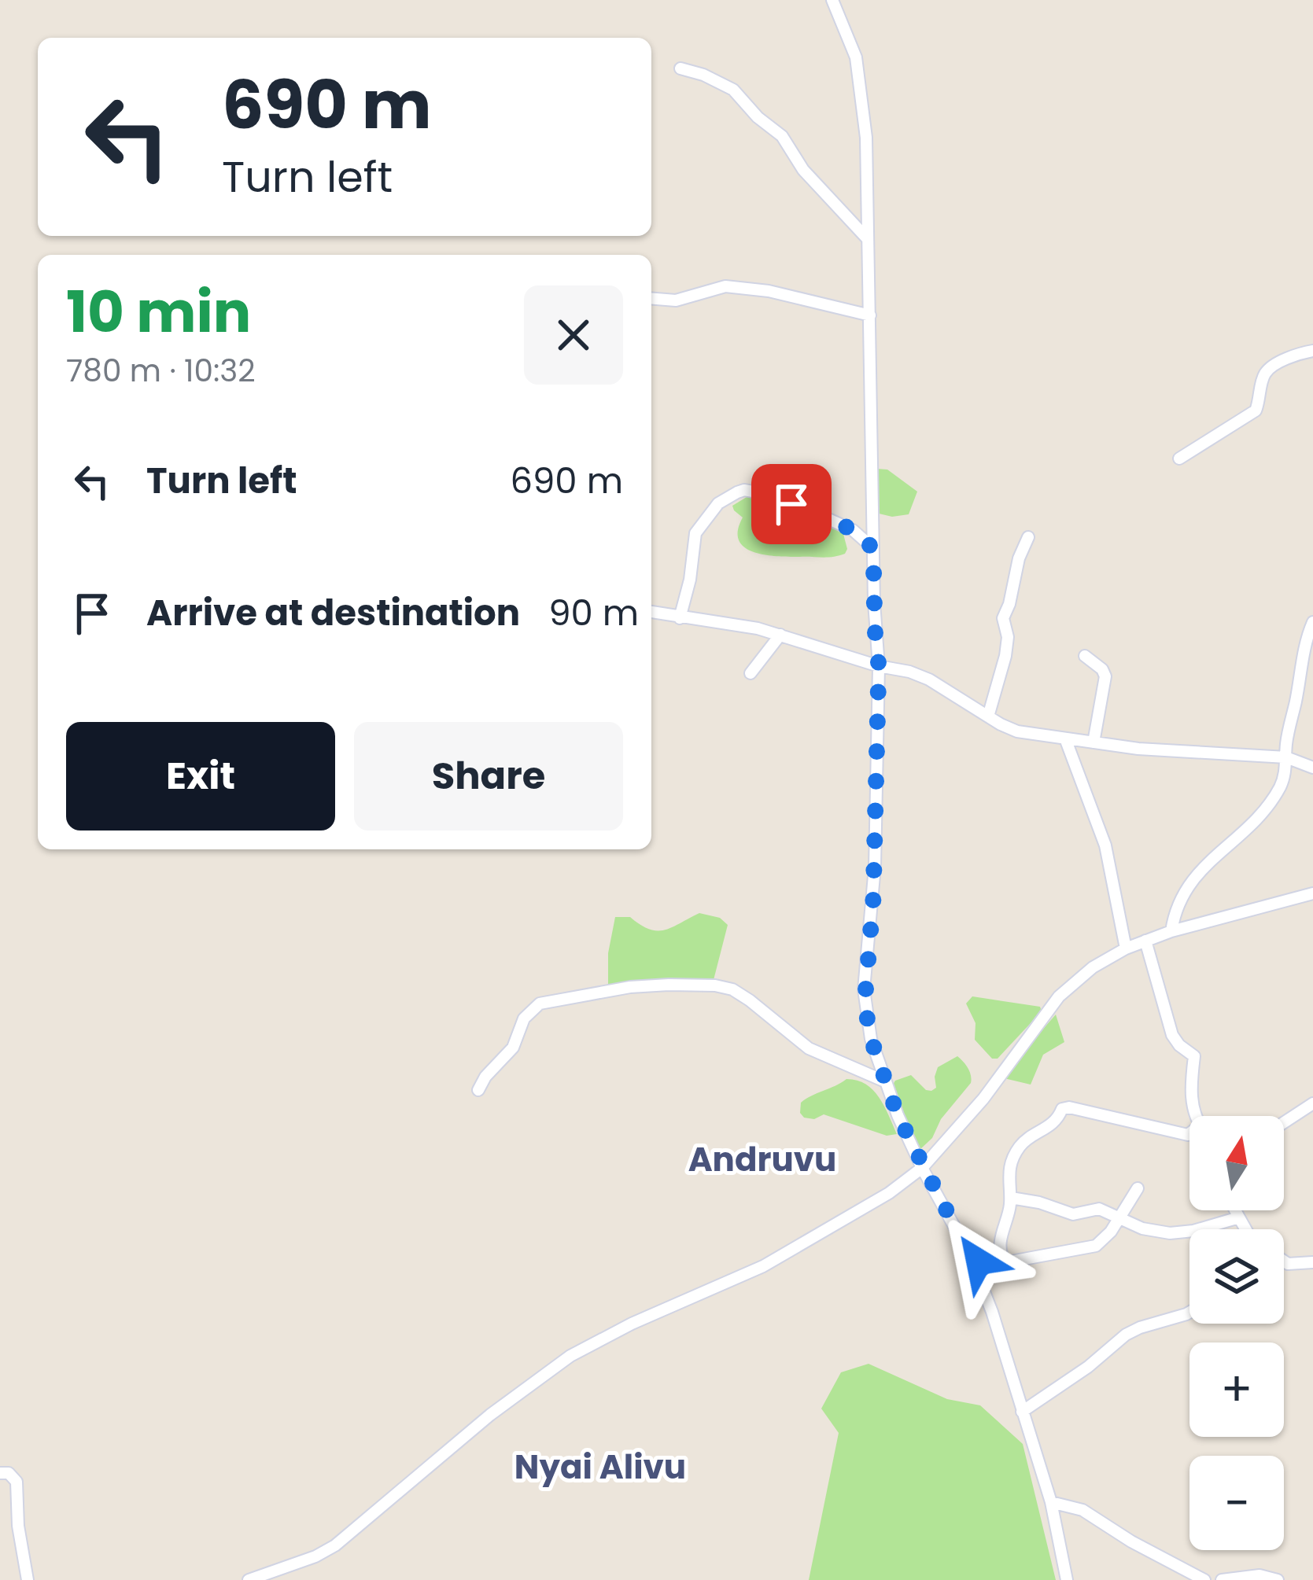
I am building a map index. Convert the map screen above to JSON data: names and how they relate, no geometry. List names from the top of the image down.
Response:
{
  "districts": ["Andruvu", "Nyai Alivu"],
  "north": "top",
  "page": {
    "turn": ["690 m", "Turn left"],
    "heading": ["10 min", "780 m · 10:32"],
    "list": [
      {
        "name": "Turn left",
        "value": "690 m"
      },
      {
        "name": "Arrive at destination",
        "value": "90 m"
      }
    ],
    "buttons": ["Exit", "Share"],
    "map_buttons": ["+", "−"]
  }
}
